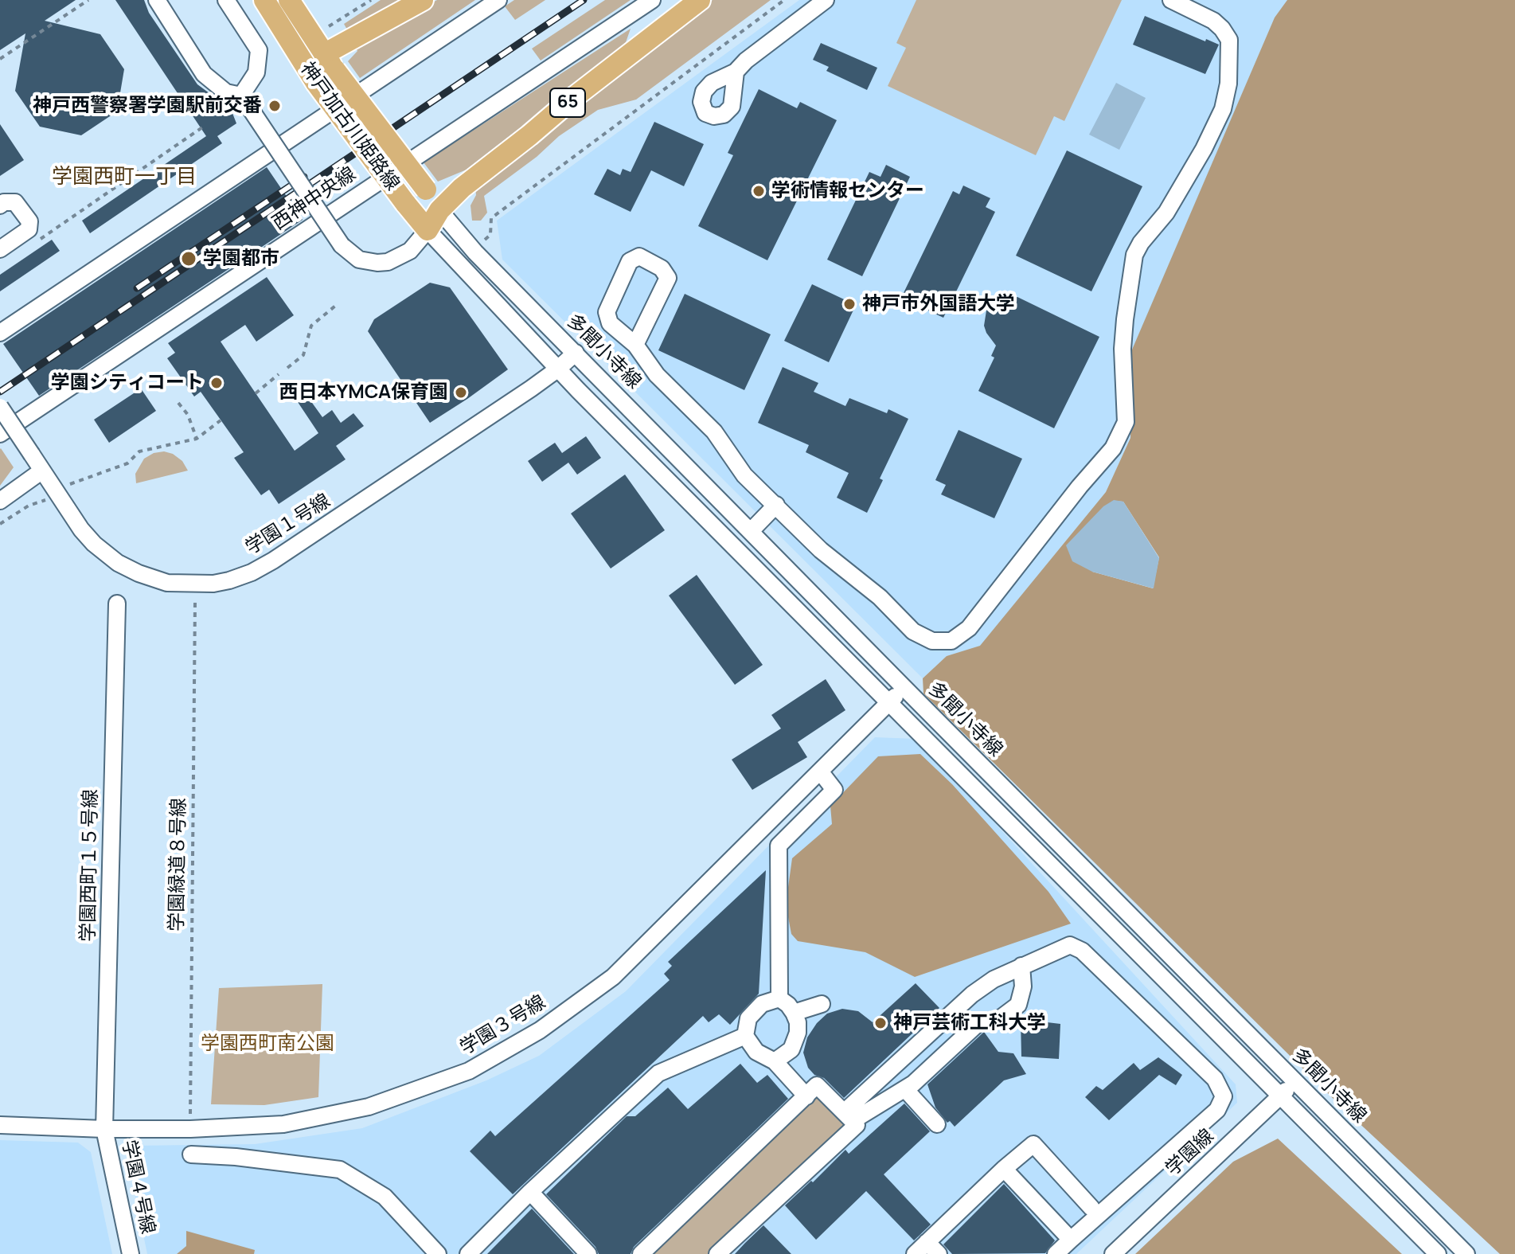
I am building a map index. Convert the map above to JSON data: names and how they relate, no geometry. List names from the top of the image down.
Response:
{
  "streets": {
    "main road": ["65", "神戸加古川姫路線"],
    "street": [
      "西神中央線",
      "多聞小寺線",
      "学園１号線",
      "学園西町１５号線",
      "学園３号線",
      "学園線",
      "学園４号線"
    ],
    "path": ["学園緑道８号線"]
  },
  "crossings": [
    ["65", "神戸加古川姫路線"],
    ["65", "多聞小寺線"],
    ["神戸加古川姫路線", "多聞小寺線"],
    ["多聞小寺線", "学園１号線"],
    ["多聞小寺線", "学園３号線"],
    ["多聞小寺線", "学園線"],
    ["学園緑道８号線", "学園３号線"],
    ["学園西町１５号線", "学園３号線"],
    ["学園西町１５号線", "学園４号線"],
    ["学園３号線", "学園４号線"]
  ],
  "districts": ["学園西町一丁目"],
  "parks": ["学園西町南公園"],
  "places": [
    "神戸西警察署学園駅前交番",
    "学術情報センター",
    "学園都市",
    "神戸市外国語大学",
    "学園シティコート",
    "西日本YMCA保育園",
    "神戸芸術工科大学"
  ]
}
